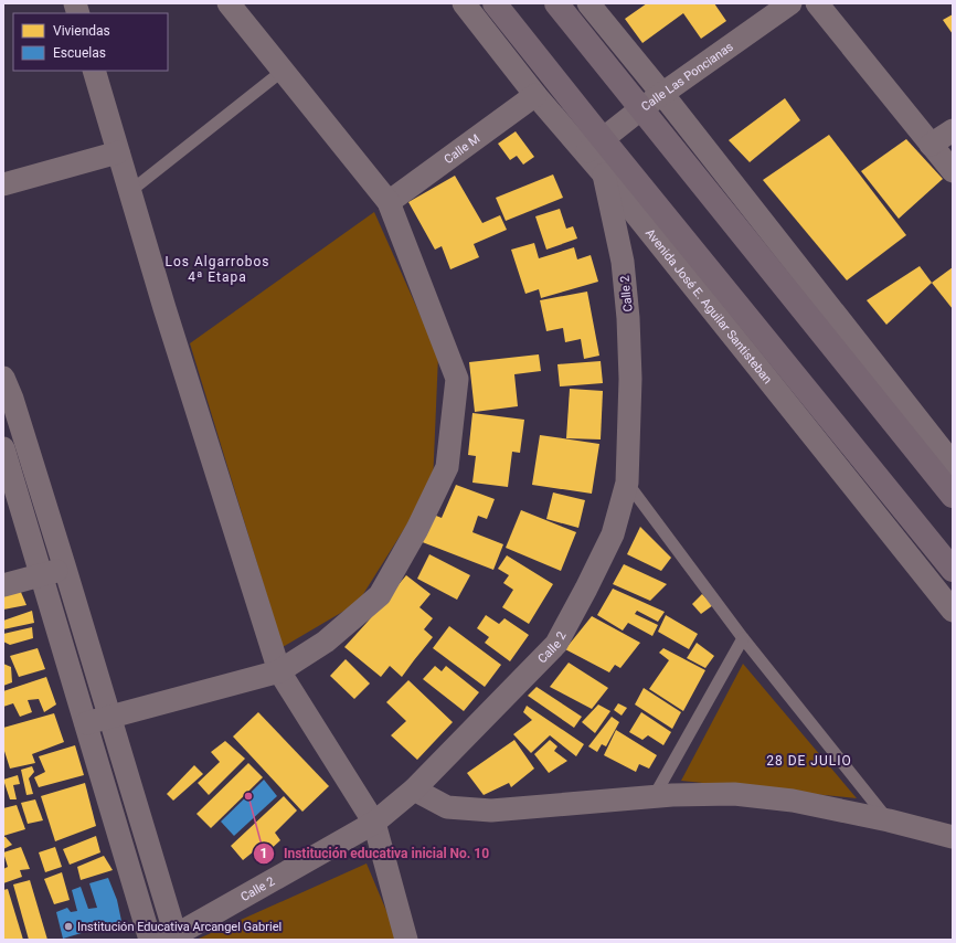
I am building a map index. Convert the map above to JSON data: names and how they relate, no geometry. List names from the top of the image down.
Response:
{
  "streets": {
    "main road": ["Avenida José E. Aguilar Santisteban"],
    "street": ["Calle Las Poncianas", "Calle M", "Calle 2"]
  },
  "crossings": [
    ["Calle Las Poncianas", "Avenida José E. Aguilar Santisteban"],
    ["Calle M", "Avenida José E. Aguilar Santisteban"],
    ["Calle 2", "Avenida José E. Aguilar Santisteban"]
  ],
  "districts": ["Los Algarrobos 4ª Etapa", "28 DE JULIO"],
  "places": ["Institución educativa inicial No. 10", "Institución Educativa Arcangel Gabriel"],
  "legend": ["Viviendas", "Escuelas"]
}
